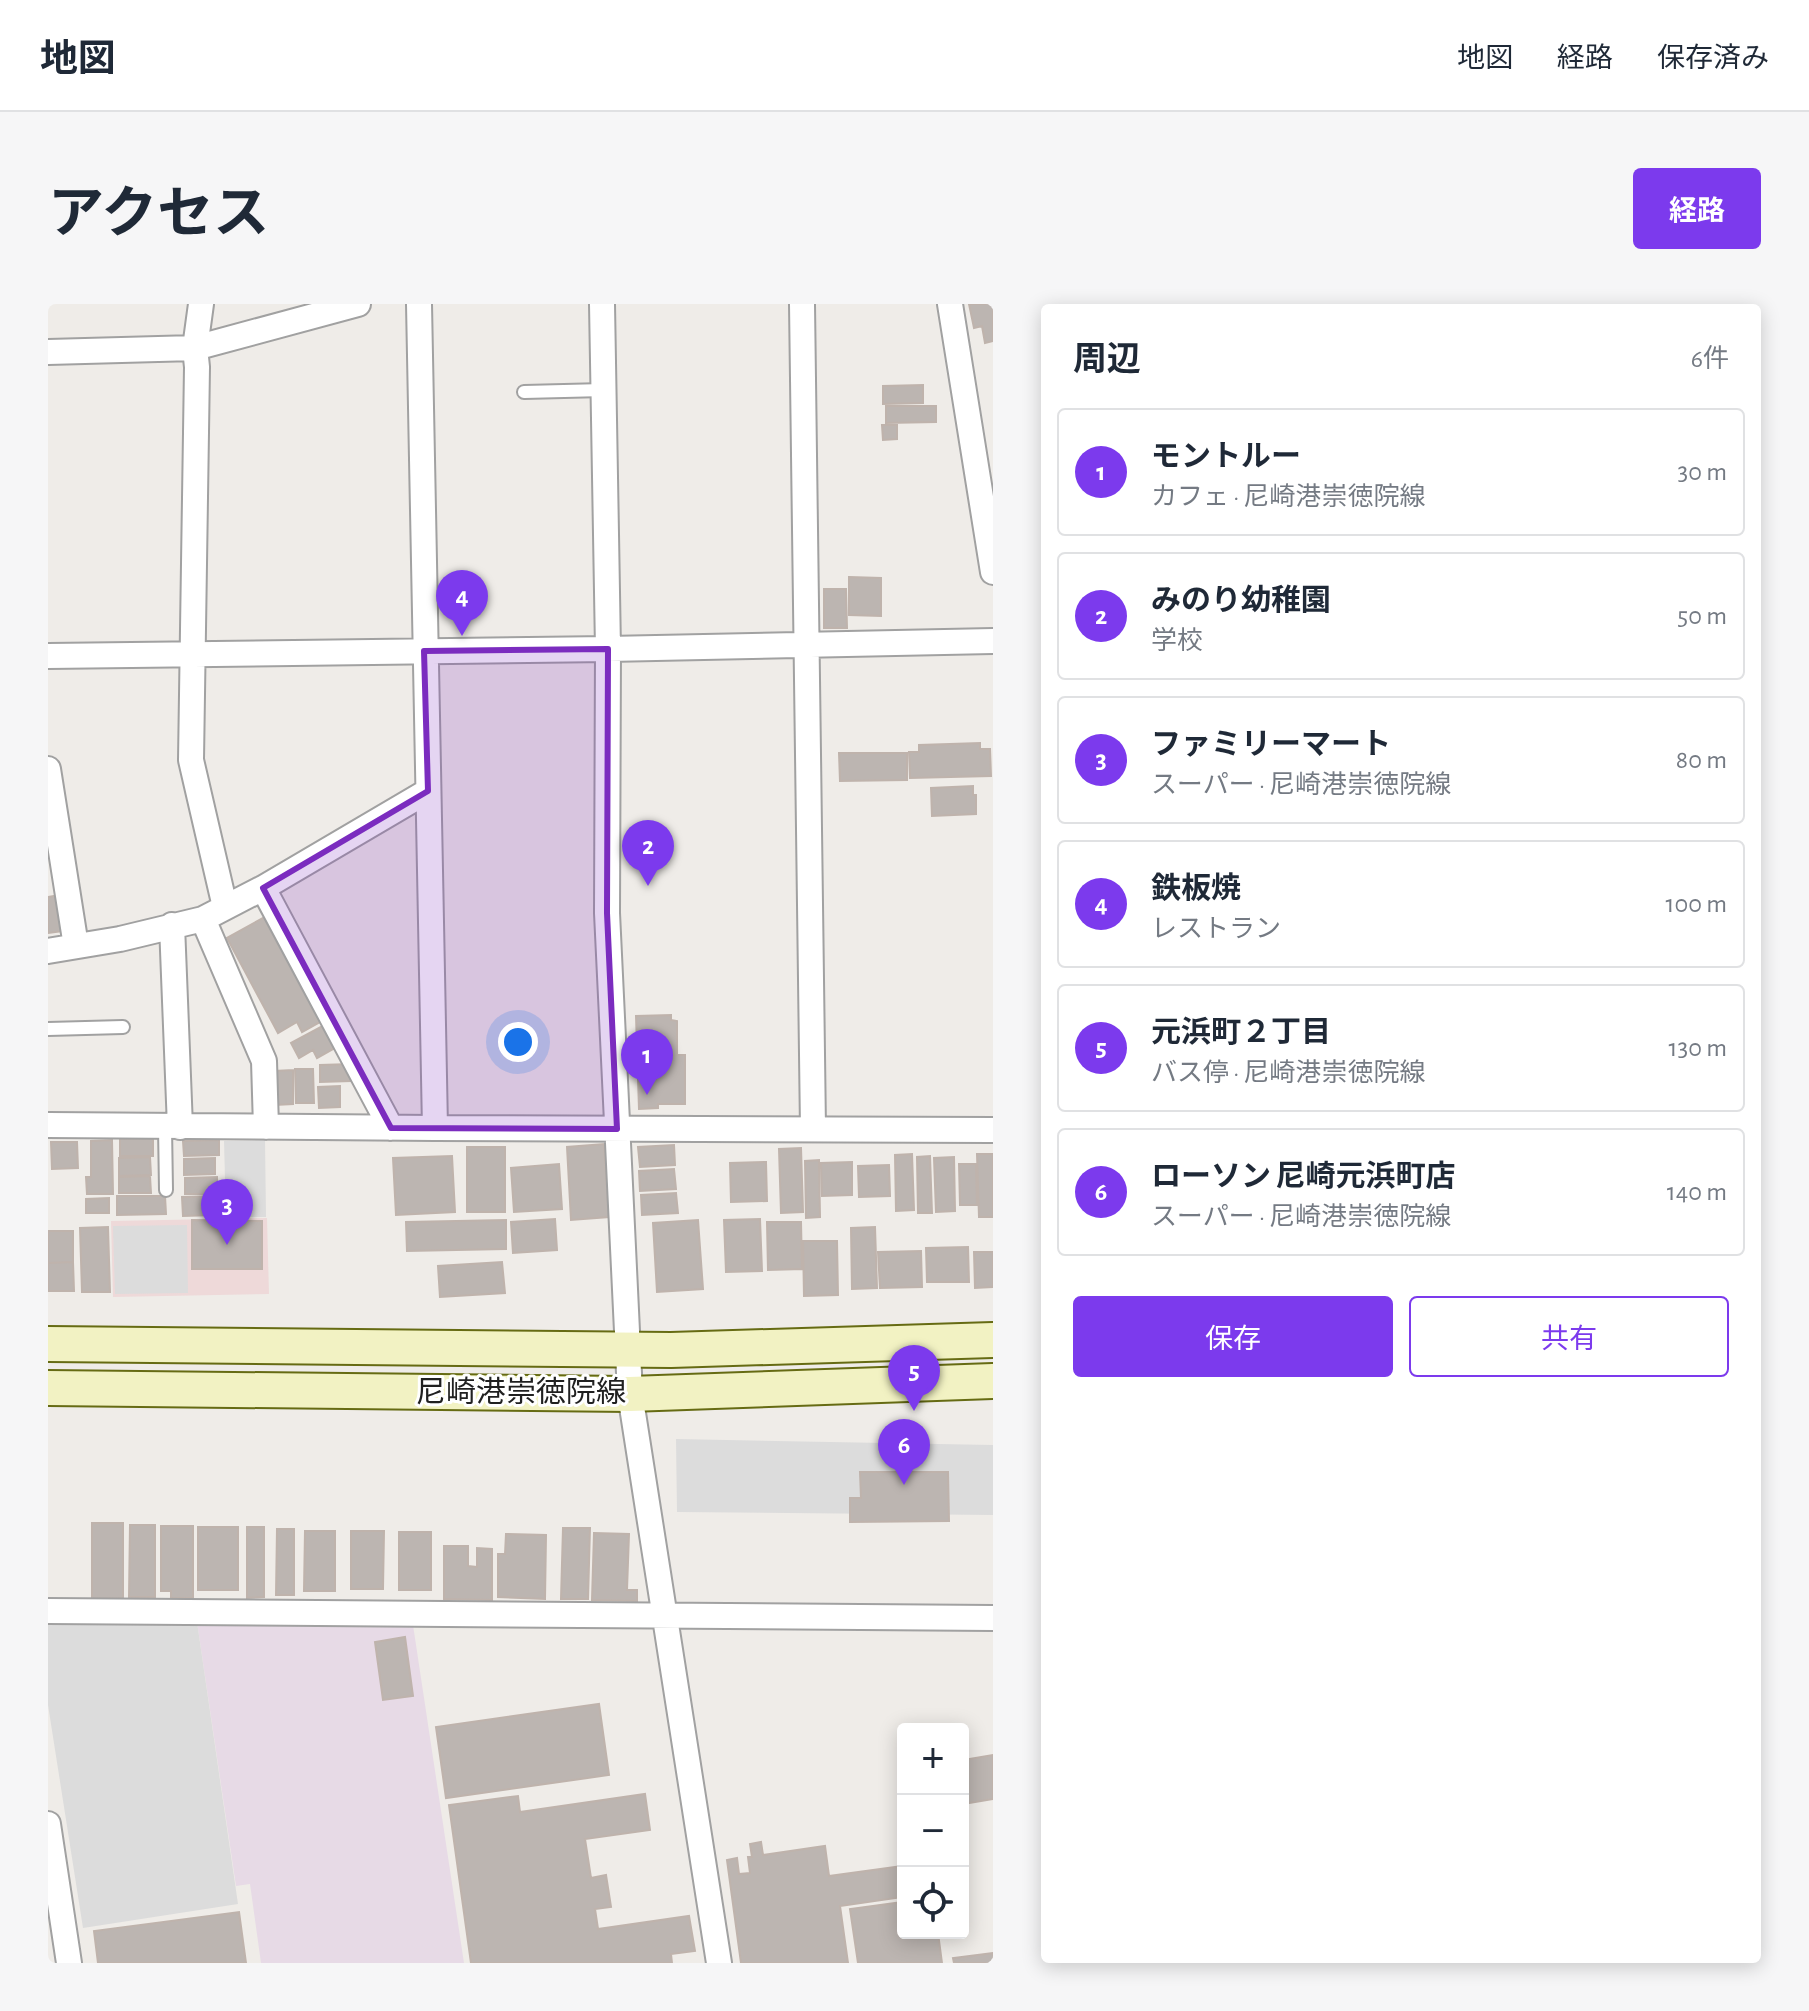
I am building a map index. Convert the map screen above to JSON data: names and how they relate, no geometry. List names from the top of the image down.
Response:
{
  "streets": {
    "main road": ["尼崎港崇徳院線"]
  },
  "page": {
    "header": "地図",
    "nav": ["地図", "経路", "保存済み"],
    "title": "アクセス",
    "buttons": [
      "経路",
      ["保存", "共有"]
    ],
    "heading": ["周辺", "6件"],
    "list": [
      {
        "mark": "1",
        "name": "モントルー",
        "note": "カフェ · 尼崎港崇徳院線",
        "value": "30 m"
      },
      {
        "mark": "2",
        "name": "みのり幼稚園",
        "note": "学校",
        "value": "50 m"
      },
      {
        "mark": "3",
        "name": "ファミリーマート",
        "note": "スーパー · 尼崎港崇徳院線",
        "value": "80 m"
      },
      {
        "mark": "4",
        "name": "鉄板焼",
        "note": "レストラン",
        "value": "100 m"
      },
      {
        "mark": "5",
        "name": "元浜町２丁目",
        "note": "バス停 · 尼崎港崇徳院線",
        "value": "130 m"
      },
      {
        "mark": "6",
        "name": "ローソン 尼崎元浜町店",
        "note": "スーパー · 尼崎港崇徳院線",
        "value": "140 m"
      }
    ],
    "pins": [
      "4",
      "2",
      "1",
      "3",
      "5",
      "6"
    ],
    "map_buttons": ["+", "−"]
  }
}
